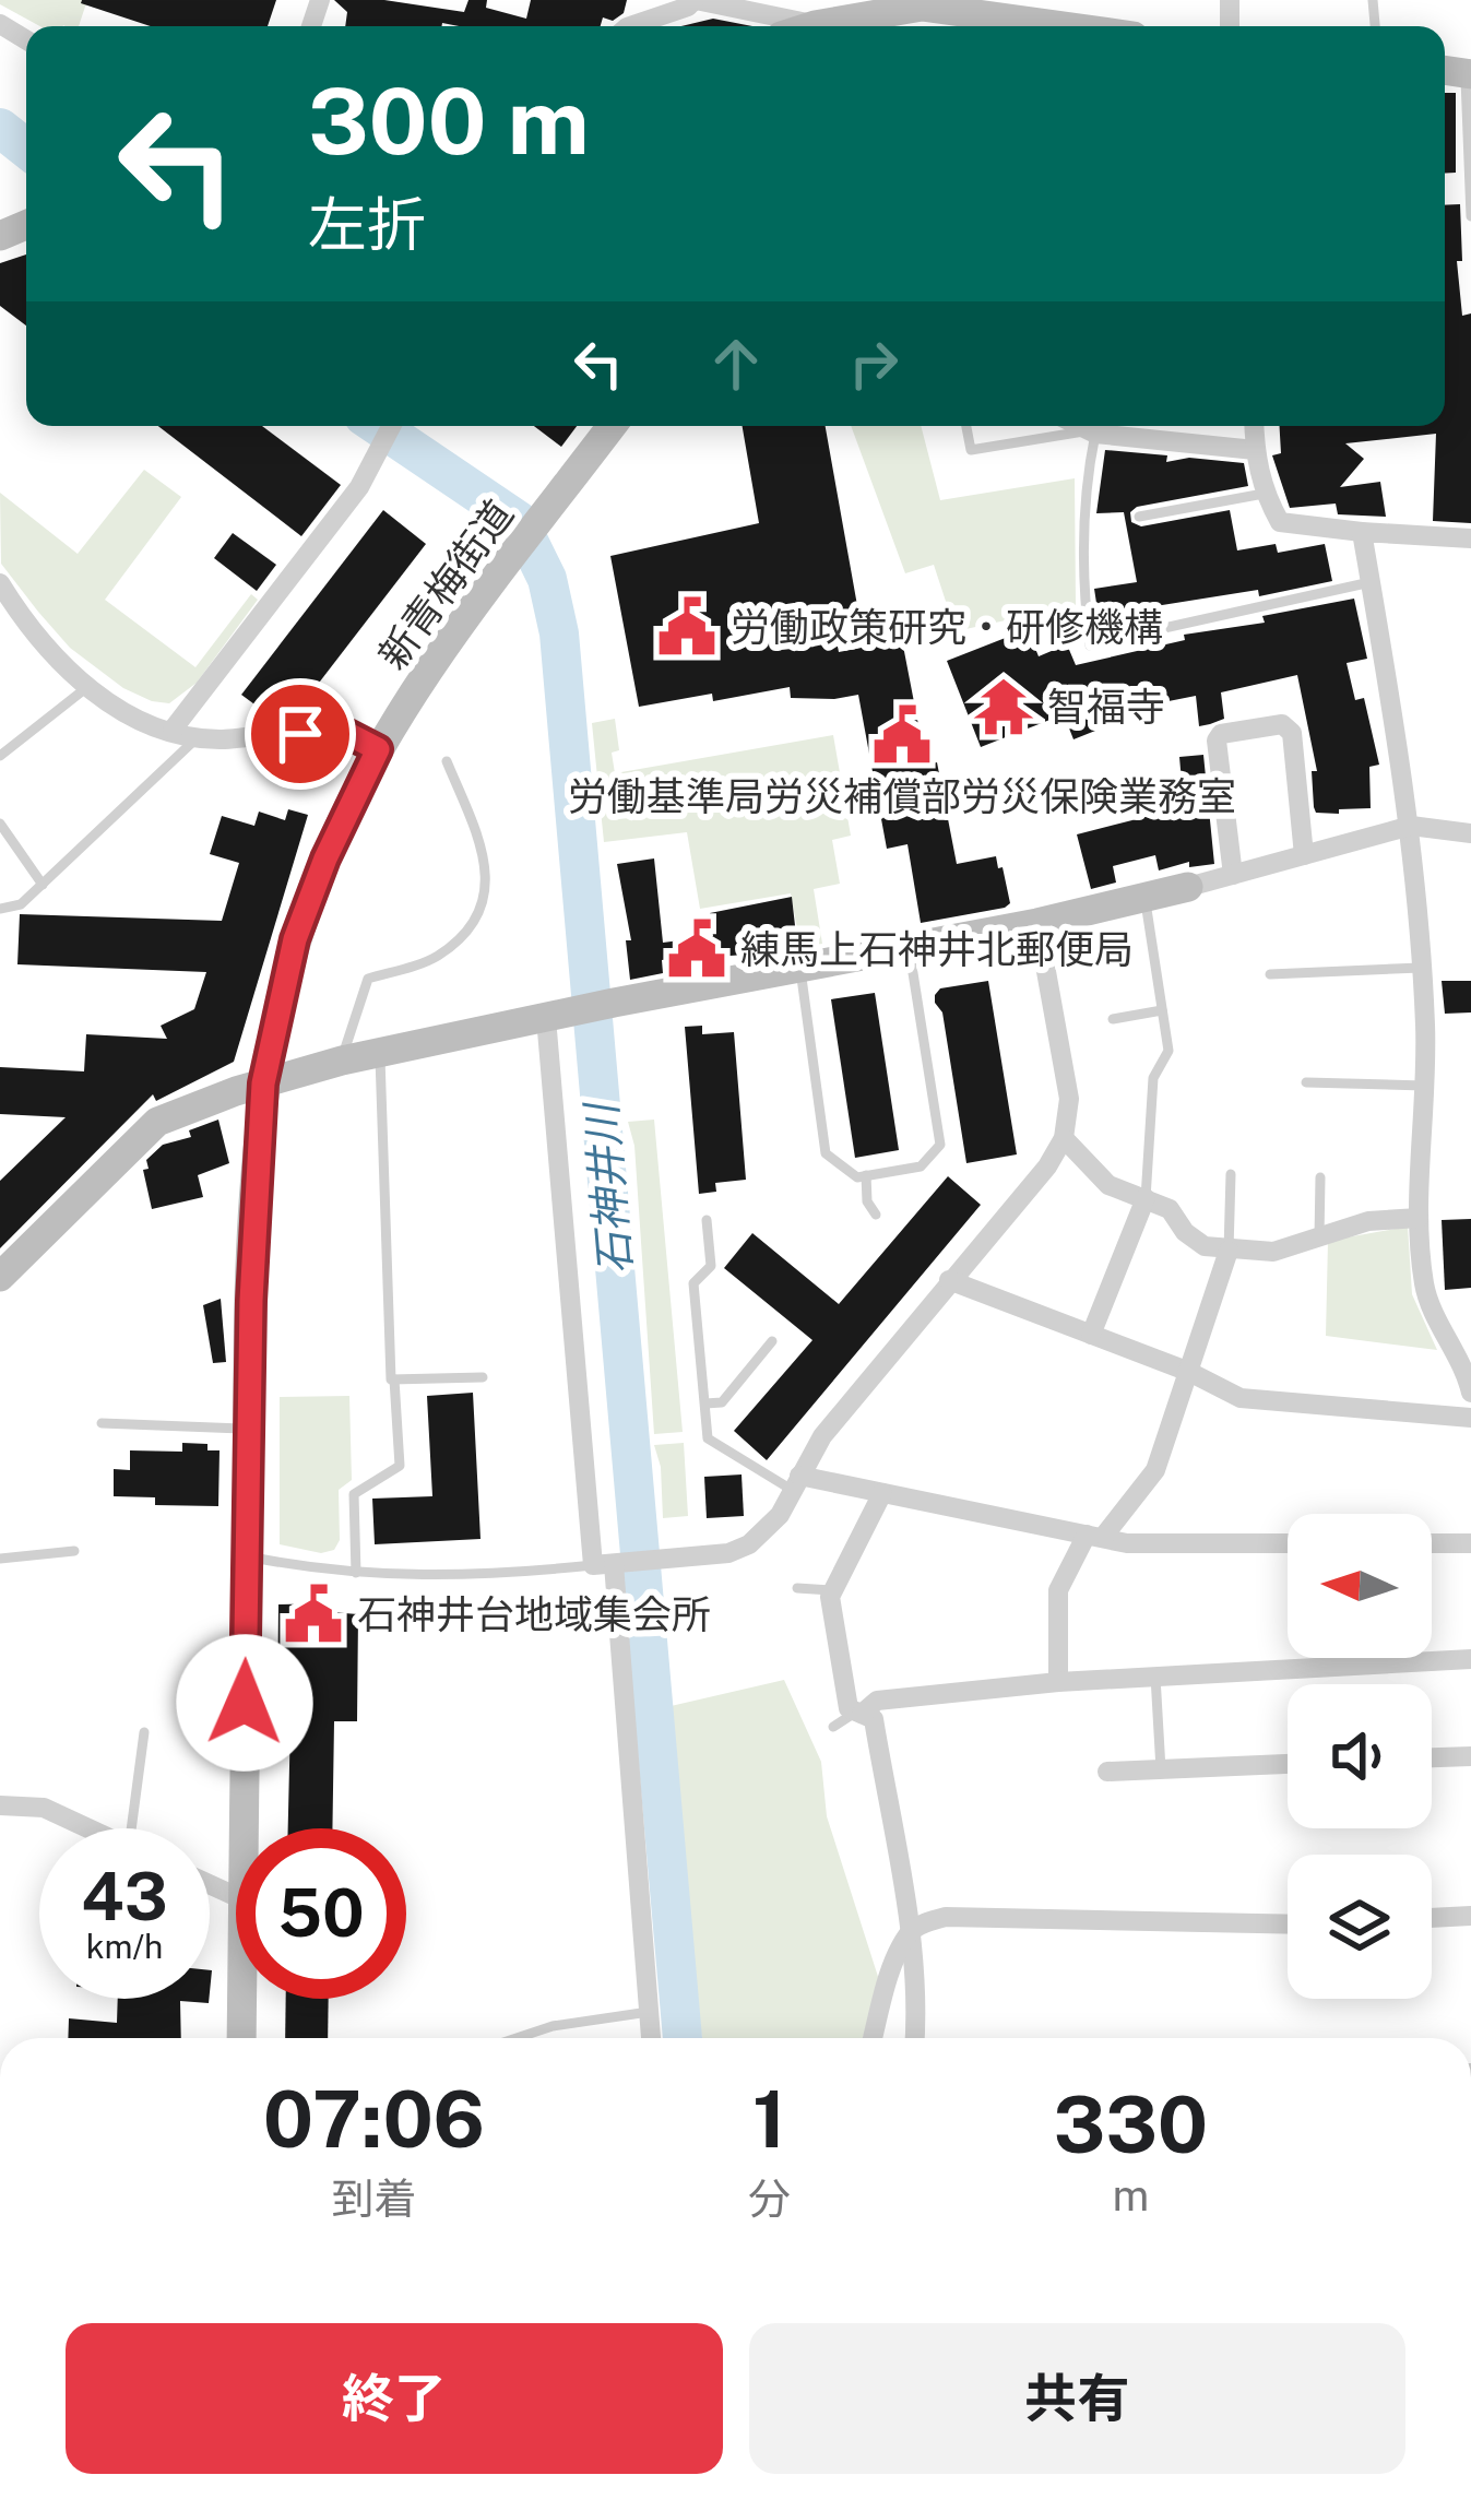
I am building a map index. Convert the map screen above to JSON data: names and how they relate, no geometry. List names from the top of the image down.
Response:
{
  "streets": {
    "main road": ["新青梅街道"]
  },
  "water": ["石神井川"],
  "places": {
    "public building": [
      "労働政策研究・研修機構",
      "労働基準局労災補償部労災保険業務室",
      "練馬上石神井北郵便局",
      "石神井台地域集会所"
    ],
    "temple": ["智福寺"]
  },
  "north": "left",
  "page": {
    "turn": ["300 m", "左折"],
    "speed": "43 km/h",
    "limit": "50",
    "eta": [
      "07:06",
      "到着",
      "1",
      "分",
      "330",
      "m"
    ],
    "buttons": ["終了", "共有"]
  }
}
